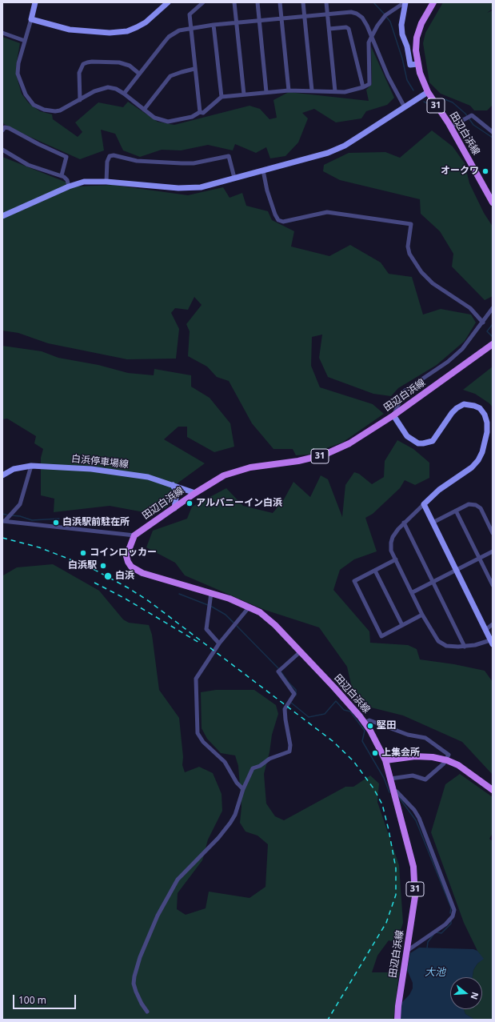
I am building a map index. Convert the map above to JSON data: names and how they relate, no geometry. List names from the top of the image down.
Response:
{
  "streets": {
    "main road": ["31", "田辺白浜線"],
    "street": ["白浜停車場線"]
  },
  "crossings": [
    ["田辺白浜線", "白浜停車場線"]
  ],
  "water": ["大池"],
  "places": [
    "オークワ",
    "アルバニーイン白浜",
    "白浜駅前駐在所",
    "コインロッカー",
    "白浜駅",
    "白浜",
    "堅田",
    "上集会所"
  ],
  "scale_bar": "100 m",
  "north": "right"
}
